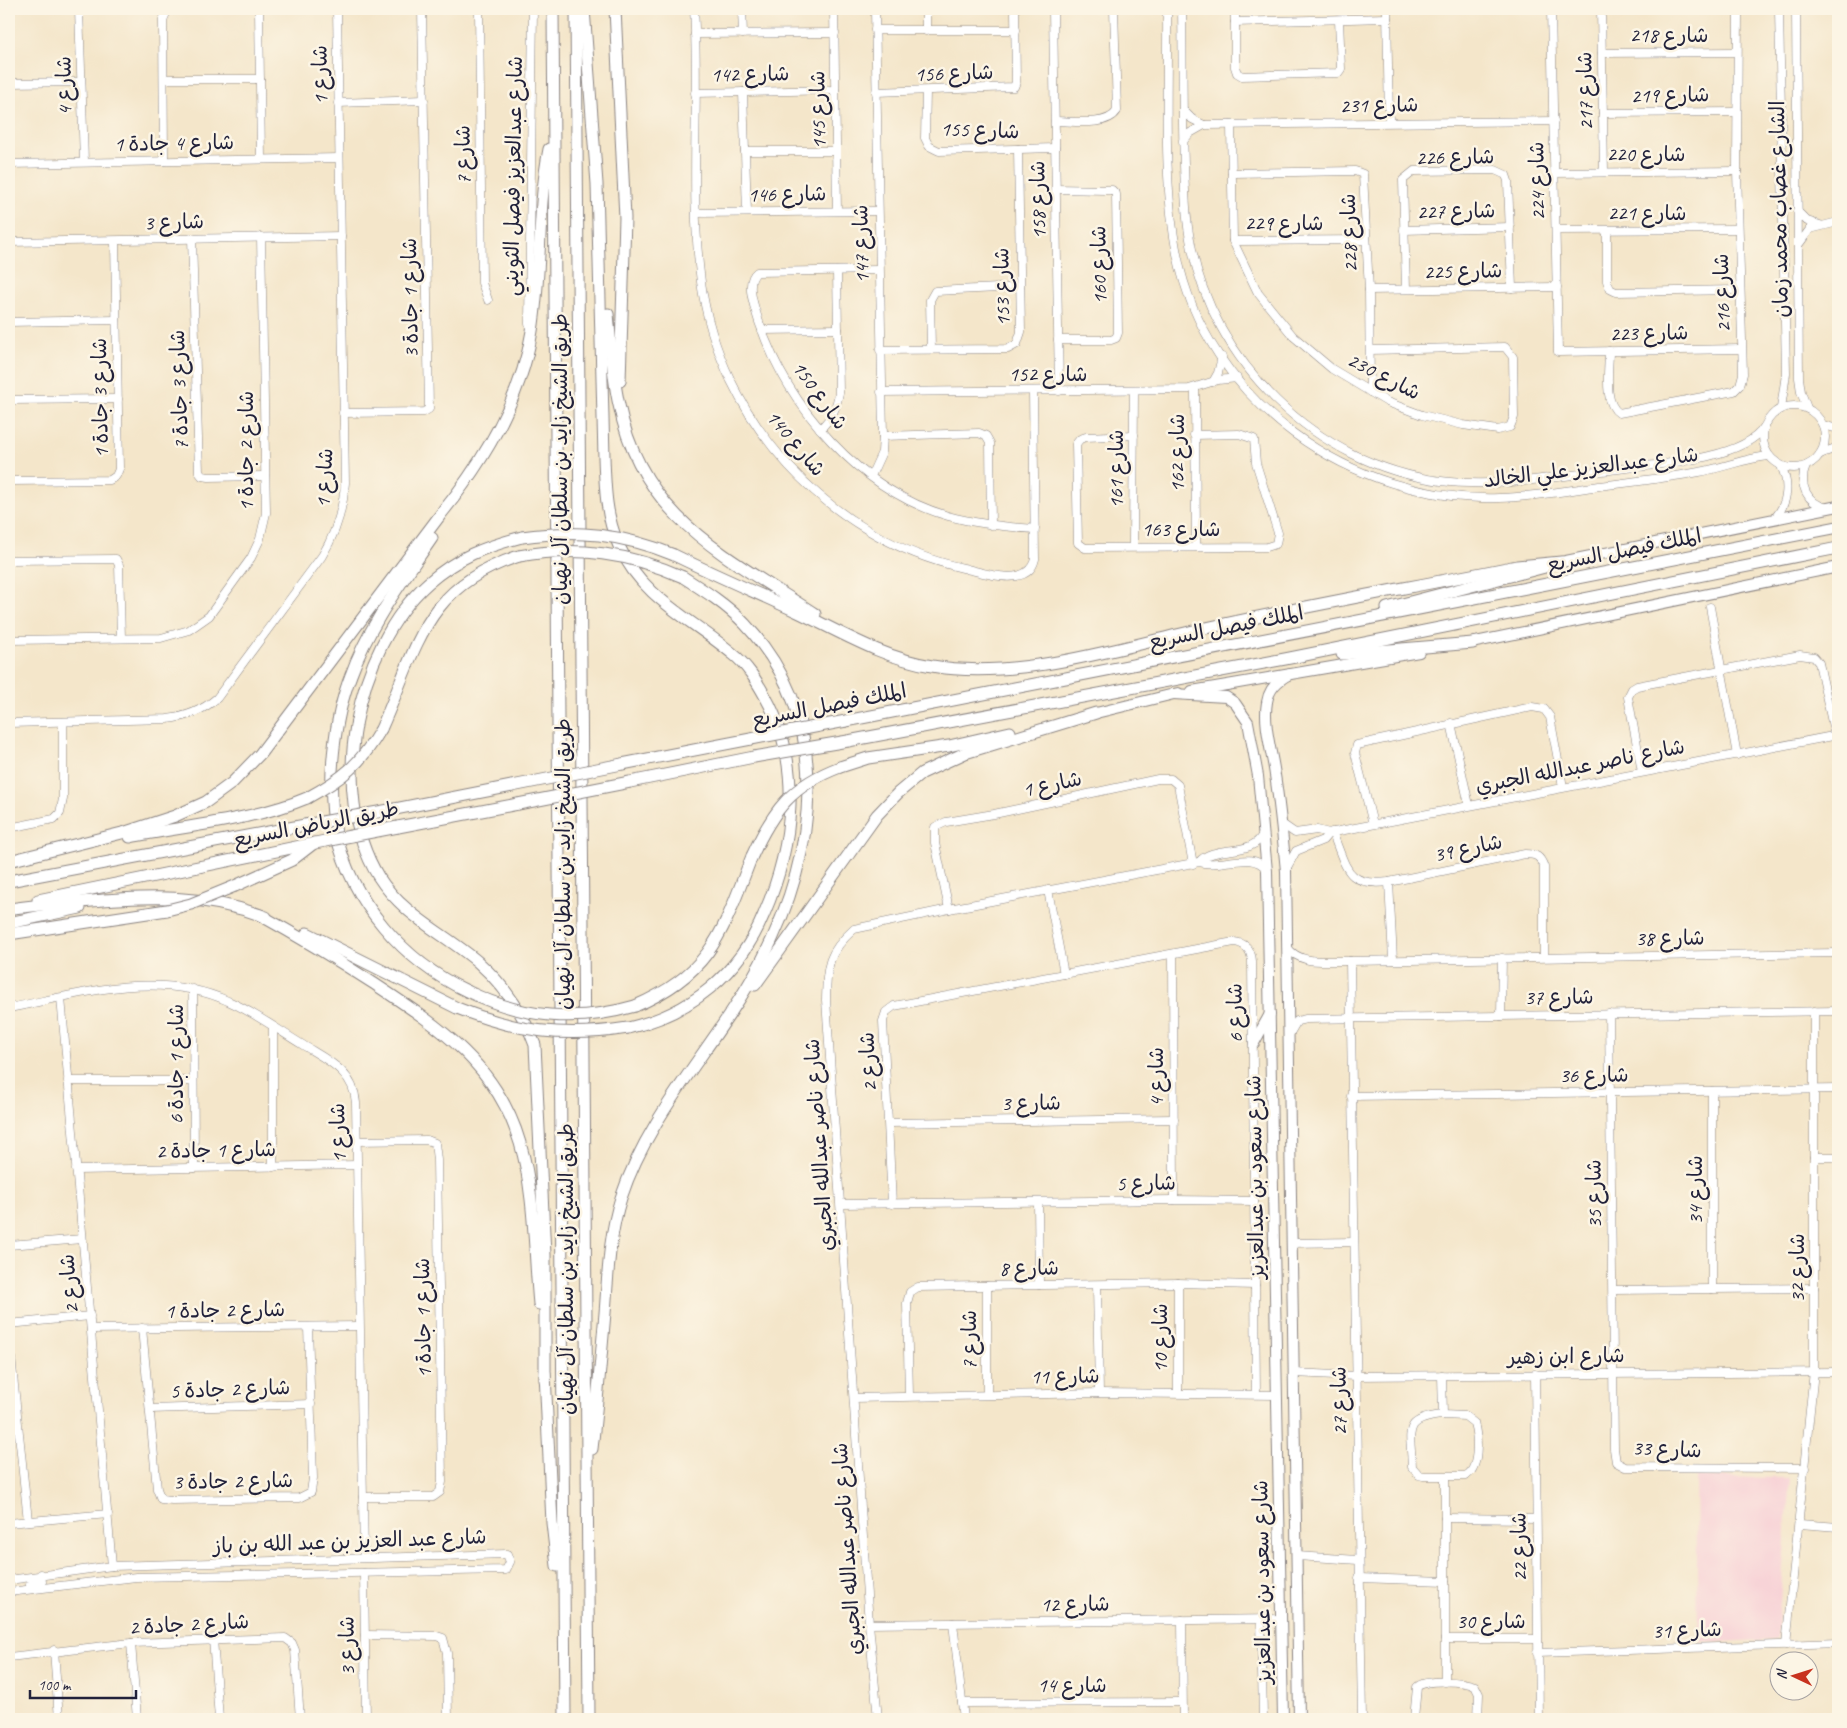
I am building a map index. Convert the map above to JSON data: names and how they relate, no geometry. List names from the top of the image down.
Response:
{
  "streets": {
    "highway": ["طريق الشيخ زايد بن سلطان آل نهيان", "الملك فيصل السريع", "طريق الرياض السريع"],
    "main road": ["شارع سعود بن عبدالعزيز"],
    "street": [
      "شارع 218",
      "شارع 156",
      "شارع 142",
      "شارع 1",
      "شارع 4",
      "شارع 217",
      "شارع 219",
      "شارع 231",
      "شارع 145",
      "شارع 155",
      "شارع 4 جادة 1",
      "شارع 220",
      "شارع 7",
      "شارع 226",
      "شارع عبدالعزيز فيصل الثويني",
      "شارع 224",
      "شارع 146",
      "شارع 158",
      "الشارع غصاب محمد زمان",
      "شارع 227",
      "شارع 221",
      "شارع 3",
      "شارع 229",
      "شارع 228",
      "شارع 147",
      "شارع 160",
      "شارع 225",
      "شارع 153",
      "شارع 216",
      "شارع 1 جادة 3",
      "شارع 223",
      "شارع 152",
      "شارع 230",
      "شارع 3 جادة 7",
      "شارع 150",
      "شارع 3 جادة 1",
      "شارع 140",
      "شارع 2 جادة 1",
      "شارع 162",
      "شارع عبدالعزيز علي الخالد",
      "شارع 161",
      "شارع 163",
      "شارع ناصر عبدالله الجبري",
      "شارع 39",
      "شارع 38",
      "شارع 37",
      "شارع 6",
      "شارع 2",
      "شارع 1 جادة 6",
      "شارع 36",
      "شارع 1 جادة 2",
      "شارع 5",
      "شارع 34",
      "شارع 35",
      "شارع 8",
      "شارع 32",
      "شارع 1 جادة 1",
      "شارع 10",
      "شارع ابن زهير",
      "شارع 11",
      "شارع 2 جادة 5",
      "شارع 27",
      "شارع 33",
      "شارع 2 جادة 3",
      "شارع عبد العزيز بن عبد الله بن باز",
      "شارع 22",
      "شارع 12",
      "شارع 30",
      "شارع 2 جادة 2",
      "شارع 31",
      "شارع 14"
    ]
  },
  "crossings": [
    ["شارع 218", "شارع 217"],
    ["شارع 218", "شارع 216"],
    ["شارع 156", "شارع 155"],
    ["شارع 156", "شارع 147"],
    ["شارع 142", "شارع 145"],
    ["شارع 142", "شارع 140"],
    ["شارع 1", "شارع 4 جادة 1"],
    ["شارع 1", "شارع 3"],
    ["شارع 1", "شارع 1 جادة 3"],
    ["شارع 1", "شارع 2 جادة 1"],
    ["شارع 1", "شارع ناصر عبدالله الجبري"],
    ["شارع 1", "شارع 2"],
    ["شارع 1", "شارع 1 جادة 6"],
    ["شارع 1", "شارع 1 جادة 2"],
    ["شارع 1", "شارع 1 جادة 1"],
    ["شارع 1", "شارع عبد العزيز بن عبد الله بن باز"],
    ["شارع 4", "شارع 4 جادة 1"],
    ["شارع 4", "شارع 3"],
    ["شارع 4", "شارع 2"],
    ["شارع 4", "شارع 5"],
    ["شارع 217", "شارع 219"],
    ["شارع 217", "شارع 220"],
    ["شارع 219", "شارع 216"],
    ["شارع 231", "شارع 224"],
    ["شارع 231", "شارع 230"],
    ["شارع 145", "شارع 146"],
    ["شارع 155", "شارع 158"],
    ["شارع 155", "شارع 153"],
    ["شارع 220", "شارع 224"],
    ["شارع 220", "شارع 216"],
    ["شارع 7", "شارع 8"],
    ["شارع 7", "شارع 11"],
    ["شارع 226", "شارع 227"],
    ["شارع 226", "شارع 225"],
    ["شارع 224", "شارع 221"],
    ["شارع 224", "شارع 225"],
    ["شارع 224", "شارع 223"],
    ["شارع 146", "شارع 147"],
    ["شارع 146", "شارع 140"],
    ["شارع 158", "شارع 160"],
    ["شارع 158", "شارع 152"],
    ["الشارع غصاب محمد زمان", "شارع عبدالعزيز علي الخالد"],
    ["شارع 221", "شارع 216"],
    ["شارع 3", "شارع 3 جادة 7"],
    ["شارع 3", "شارع 3 جادة 1"],
    ["شارع 3", "شارع 2 جادة 1"],
    ["شارع 3", "شارع 2"],
    ["شارع 3", "شارع عبد العزيز بن عبد الله بن باز"],
    ["شارع 229", "شارع 228"],
    ["شارع 229", "شارع 230"],
    ["شارع 228", "شارع 225"],
    ["شارع 228", "شارع 230"],
    ["شارع 147", "شارع 153"],
    ["شارع 147", "شارع 152"],
    ["شارع 147", "شارع 150"],
    ["شارع 216", "شارع 223"],
    ["شارع 152", "شارع 140"],
    ["شارع 152", "شارع 162"],
    ["شارع 152", "شارع عبدالعزيز علي الخالد"],
    ["شارع 152", "شارع 161"],
    ["شارع 3 جادة 7", "شارع 2 جادة 1"],
    ["شارع 150", "شارع 140"],
    ["شارع 2 جادة 1", "شارع 2"],
    ["شارع 2 جادة 1", "شارع 2 جادة 3"],
    ["شارع 162", "شارع 163"],
    ["شارع 161", "شارع 163"],
    ["الملك فيصل السريع", "طريق الرياض السريع"],
    ["شارع ناصر عبدالله الجبري", "شارع 39"],
    ["شارع ناصر عبدالله الجبري", "شارع سعود بن عبدالعزيز"],
    ["شارع ناصر عبدالله الجبري", "شارع 5"],
    ["شارع ناصر عبدالله الجبري", "شارع 11"],
    ["شارع ناصر عبدالله الجبري", "شارع 12"],
    ["شارع 39", "شارع 38"],
    ["شارع 38", "شارع سعود بن عبدالعزيز"],
    ["شارع 38", "شارع 27"],
    ["شارع 37", "شارع سعود بن عبدالعزيز"],
    ["شارع 37", "شارع 35"],
    ["شارع 37", "شارع 32"],
    ["شارع 37", "شارع 27"],
    ["شارع 6", "شارع 2"],
    ["شارع 6", "شارع 5"],
    ["شارع 6", "شارع 8"],
    ["شارع 6", "شارع 11"],
    ["شارع 2", "شارع 1 جادة 2"],
    ["شارع 2", "شارع 5"],
    ["شارع 2", "شارع عبد العزيز بن عبد الله بن باز"],
    ["شارع 1 جادة 6", "شارع 1 جادة 2"],
    ["شارع 36", "شارع 34"],
    ["شارع 36", "شارع 35"],
    ["شارع 36", "شارع 32"],
    ["شارع 36", "شارع 27"],
    ["شارع سعود بن عبدالعزيز", "شارع ابن زهير"],
    ["شارع سعود بن عبدالعزيز", "شارع 11"],
    ["شارع سعود بن عبدالعزيز", "شارع 12"],
    ["شارع 35", "شارع ابن زهير"],
    ["شارع 35", "شارع 33"],
    ["شارع 8", "شارع 10"],
    ["شارع 8", "شارع 11"],
    ["شارع 32", "شارع ابن زهير"],
    ["شارع 32", "شارع 33"],
    ["شارع 32", "شارع 31"],
    ["شارع 10", "شارع 11"],
    ["شارع ابن زهير", "شارع 27"],
    ["شارع ابن زهير", "شارع 33"],
    ["شارع ابن زهير", "شارع 22"],
    ["شارع 2 جادة 5", "شارع 2 جادة 3"],
    ["شارع 27", "شارع 30"],
    ["شارع 22", "شارع 30"],
    ["شارع 22", "شارع 31"]
  ],
  "scale_bar": "100 m",
  "north": "left"
}
